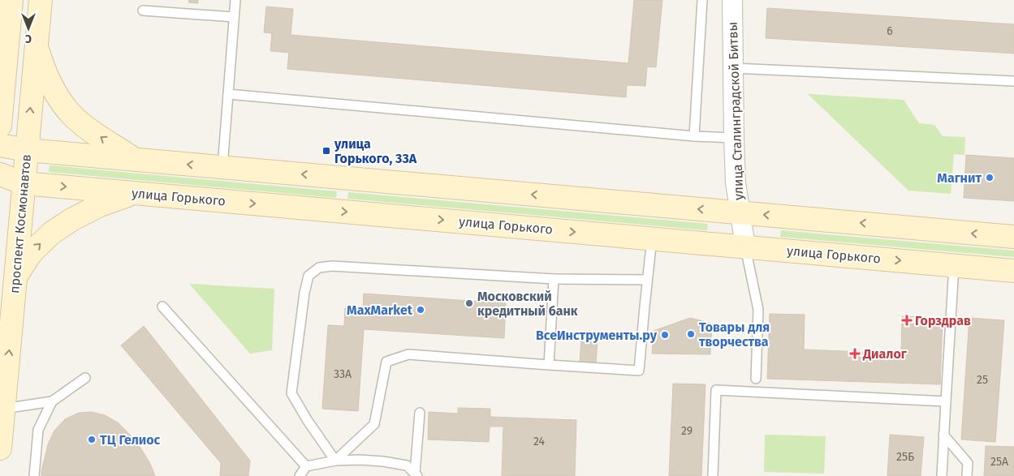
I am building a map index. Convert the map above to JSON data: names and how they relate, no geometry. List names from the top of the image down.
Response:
{
  "streets": {
    "main road": ["улица Горького", "проспект Космонавтов"],
    "street": ["улица Сталинградской Битвы"]
  },
  "crossings": [
    ["улица Сталинградской Битвы", "улица Горького"],
    ["улица Горького", "проспект Космонавтов"]
  ],
  "places": {
    "transit": ["улица Горького, 33А"],
    "other": [
      "Магнит",
      "Московский кредитный банк",
      "MaxMarket",
      "Товары для творчества",
      "ВсеИнструменты.ру",
      "ТЦ Гелиос"
    ],
    "health": ["Горздрав", "Диалог"]
  },
  "house_numbers": [
    "6",
    "33А",
    "25",
    "29",
    "24",
    "25Б",
    "25А"
  ],
  "north": "bottom"
}
